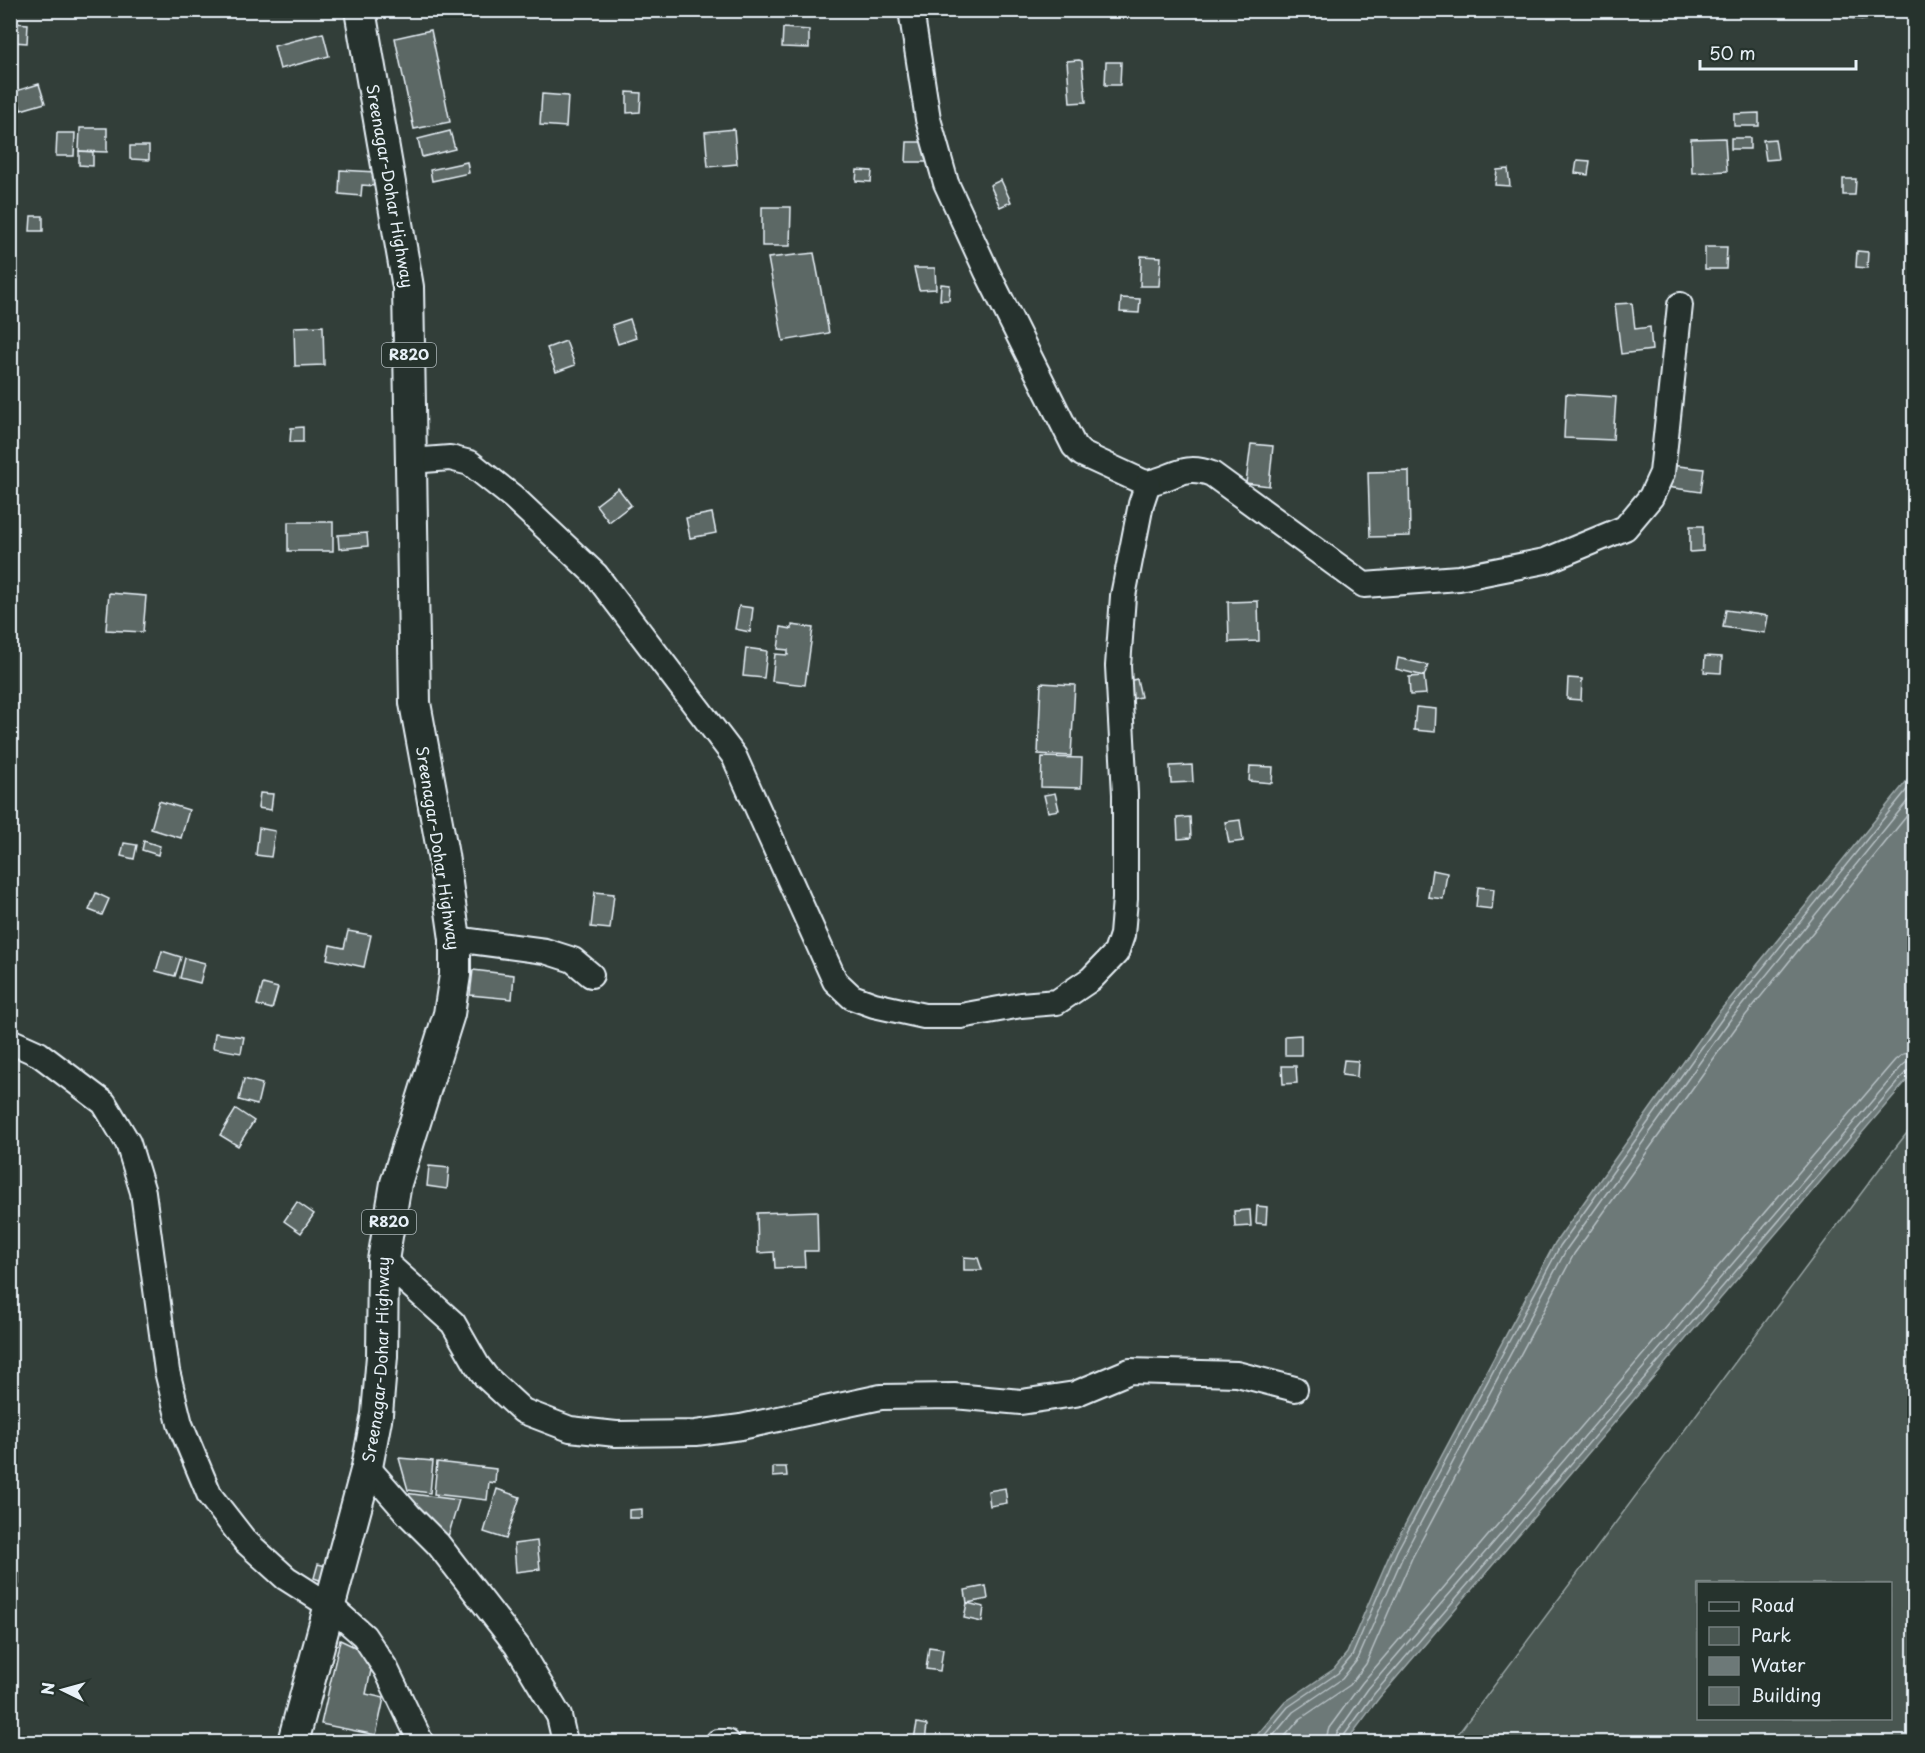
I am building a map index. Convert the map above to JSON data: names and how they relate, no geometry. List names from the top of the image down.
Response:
{
  "streets": {
    "main road": ["Sreenagar-Dohar Highway", "R820"]
  },
  "legend": [
    "Road",
    "Park",
    "Water",
    "Building"
  ],
  "scale_bar": "50 m",
  "north": "left"
}
